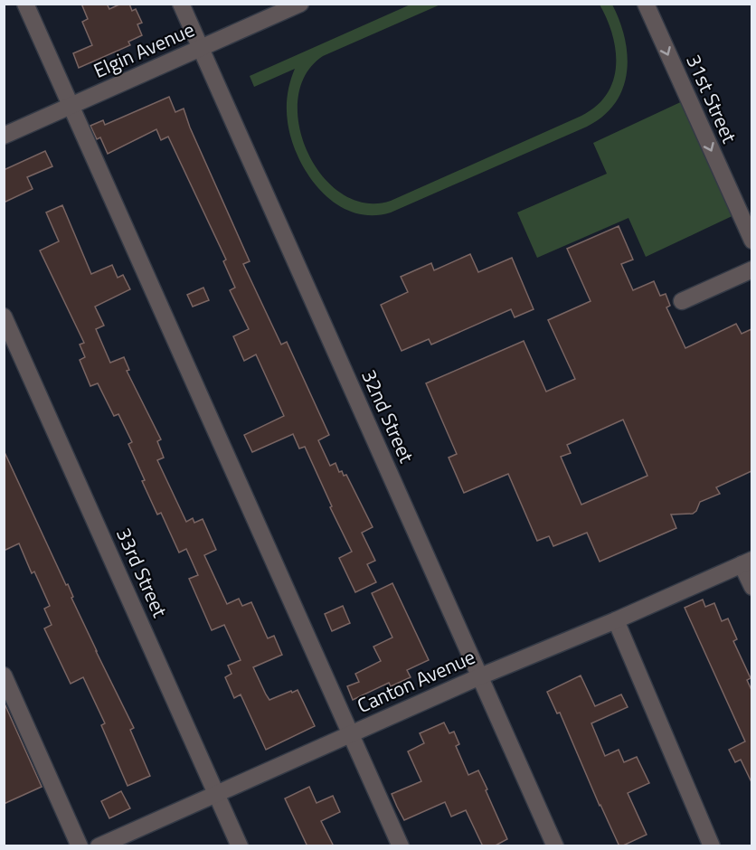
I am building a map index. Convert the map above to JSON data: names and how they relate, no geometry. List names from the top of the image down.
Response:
{
  "streets": {
    "street": [
      "Elgin Avenue",
      "31st Street",
      "32nd Street",
      "33rd Street",
      "Canton Avenue"
    ]
  },
  "crossings": [
    ["Elgin Avenue", "32nd Street"],
    ["32nd Street", "Canton Avenue"],
    ["33rd Street", "Canton Avenue"]
  ],
  "one_way": ["31st Street"]
}
